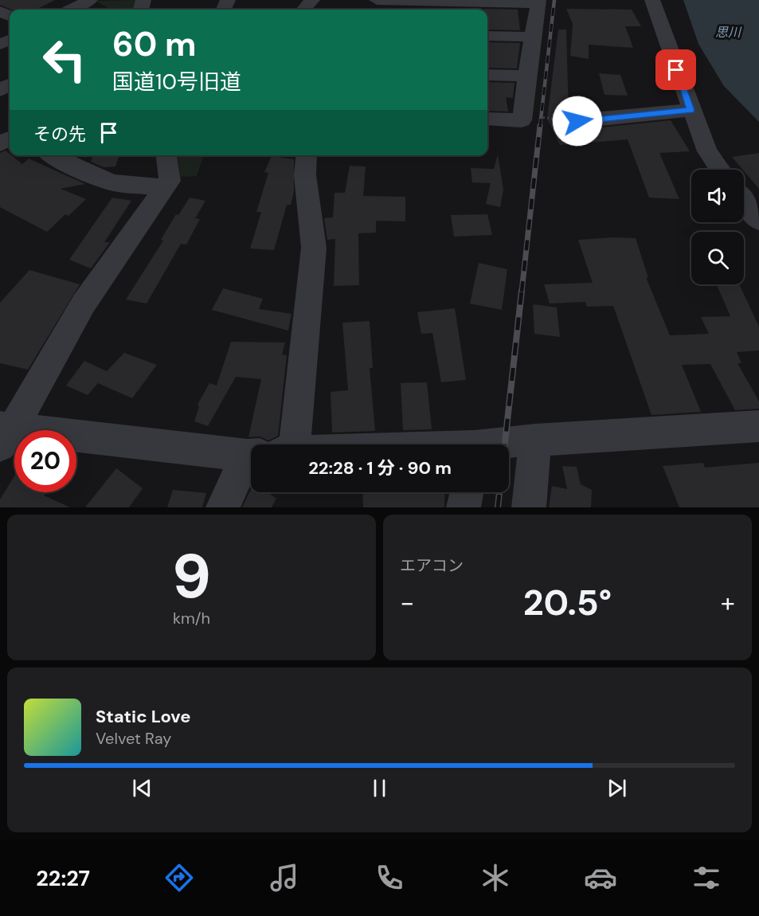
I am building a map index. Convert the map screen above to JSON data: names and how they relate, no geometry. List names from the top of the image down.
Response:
{
  "water": ["思川"],
  "page": {
    "turn": ["60 m", "国道10号旧道"],
    "then": "その先",
    "limit": "20",
    "trip": "22:28 · 1 分 · 90 m",
    "tile": [
      ["9", "km/h"],
      "エアコン"
    ],
    "heat": ["−", "20.5°", "+"],
    "song": ["Static Love", "Velvet Ray"],
    "tabs": "22:27"
  }
}
